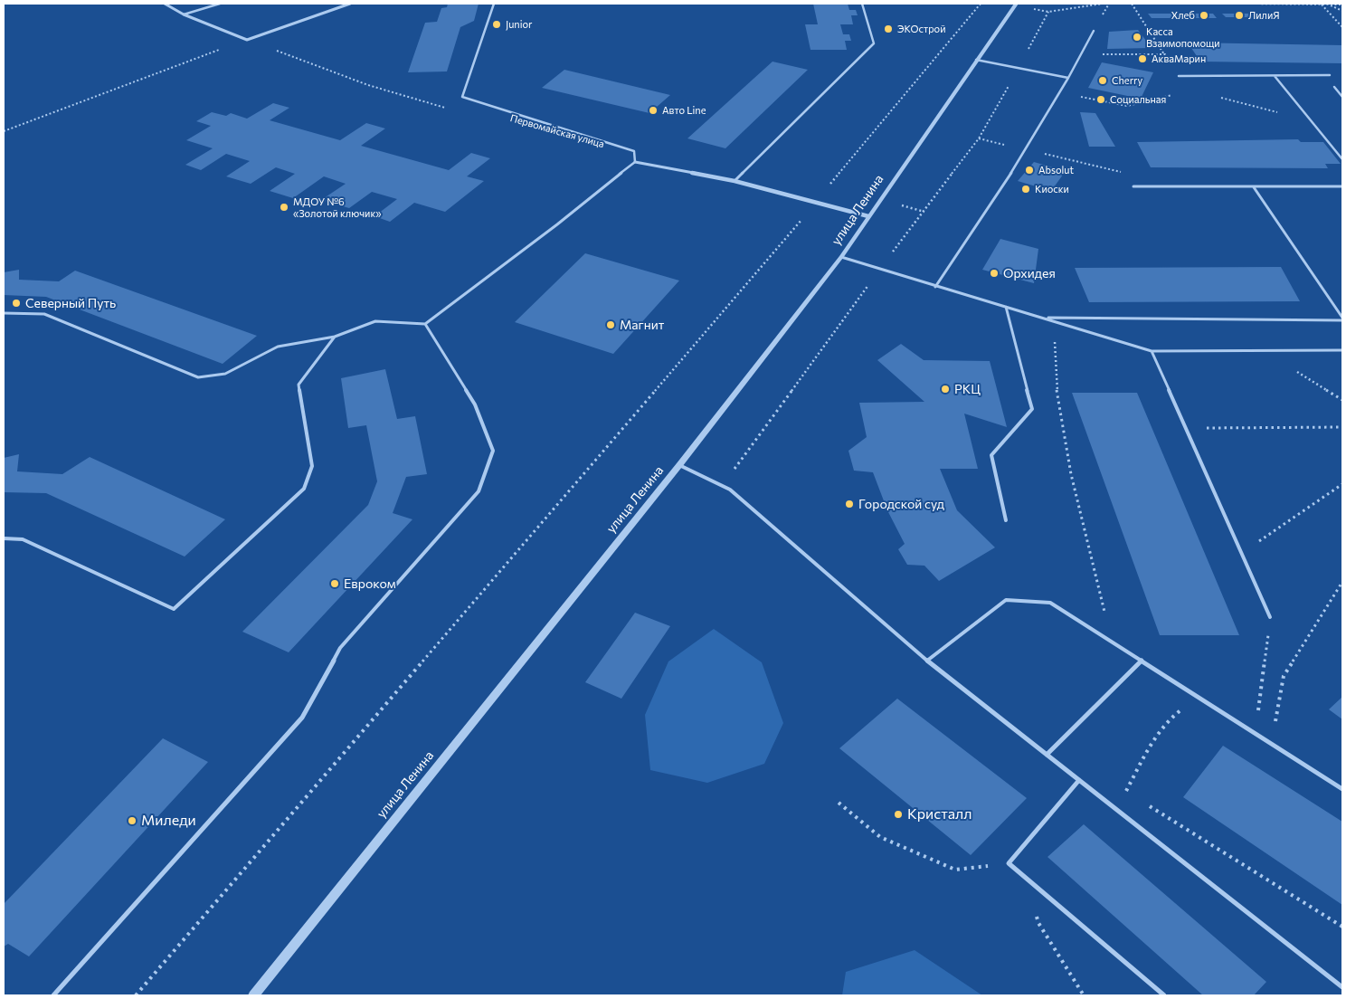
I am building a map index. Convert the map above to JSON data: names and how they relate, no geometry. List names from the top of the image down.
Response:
{
  "streets": {
    "street": ["улица Ленина"]
  },
  "places": [
    "Хлеб",
    "ЛилиЯ",
    "Junior",
    "ЭКОстрой",
    "Касса Взаимопомощи",
    "АкваМарин",
    "Cherry",
    "Социальная",
    "Авто Line",
    "Absolut",
    "Киоски",
    "МДОУ №6 «Золотой ключик»",
    "Орхидея",
    "Северный Путь",
    "Магнит",
    "РКЦ",
    "Городской суд",
    "Евроком",
    "Кристалл",
    "Миледи"
  ]
}
